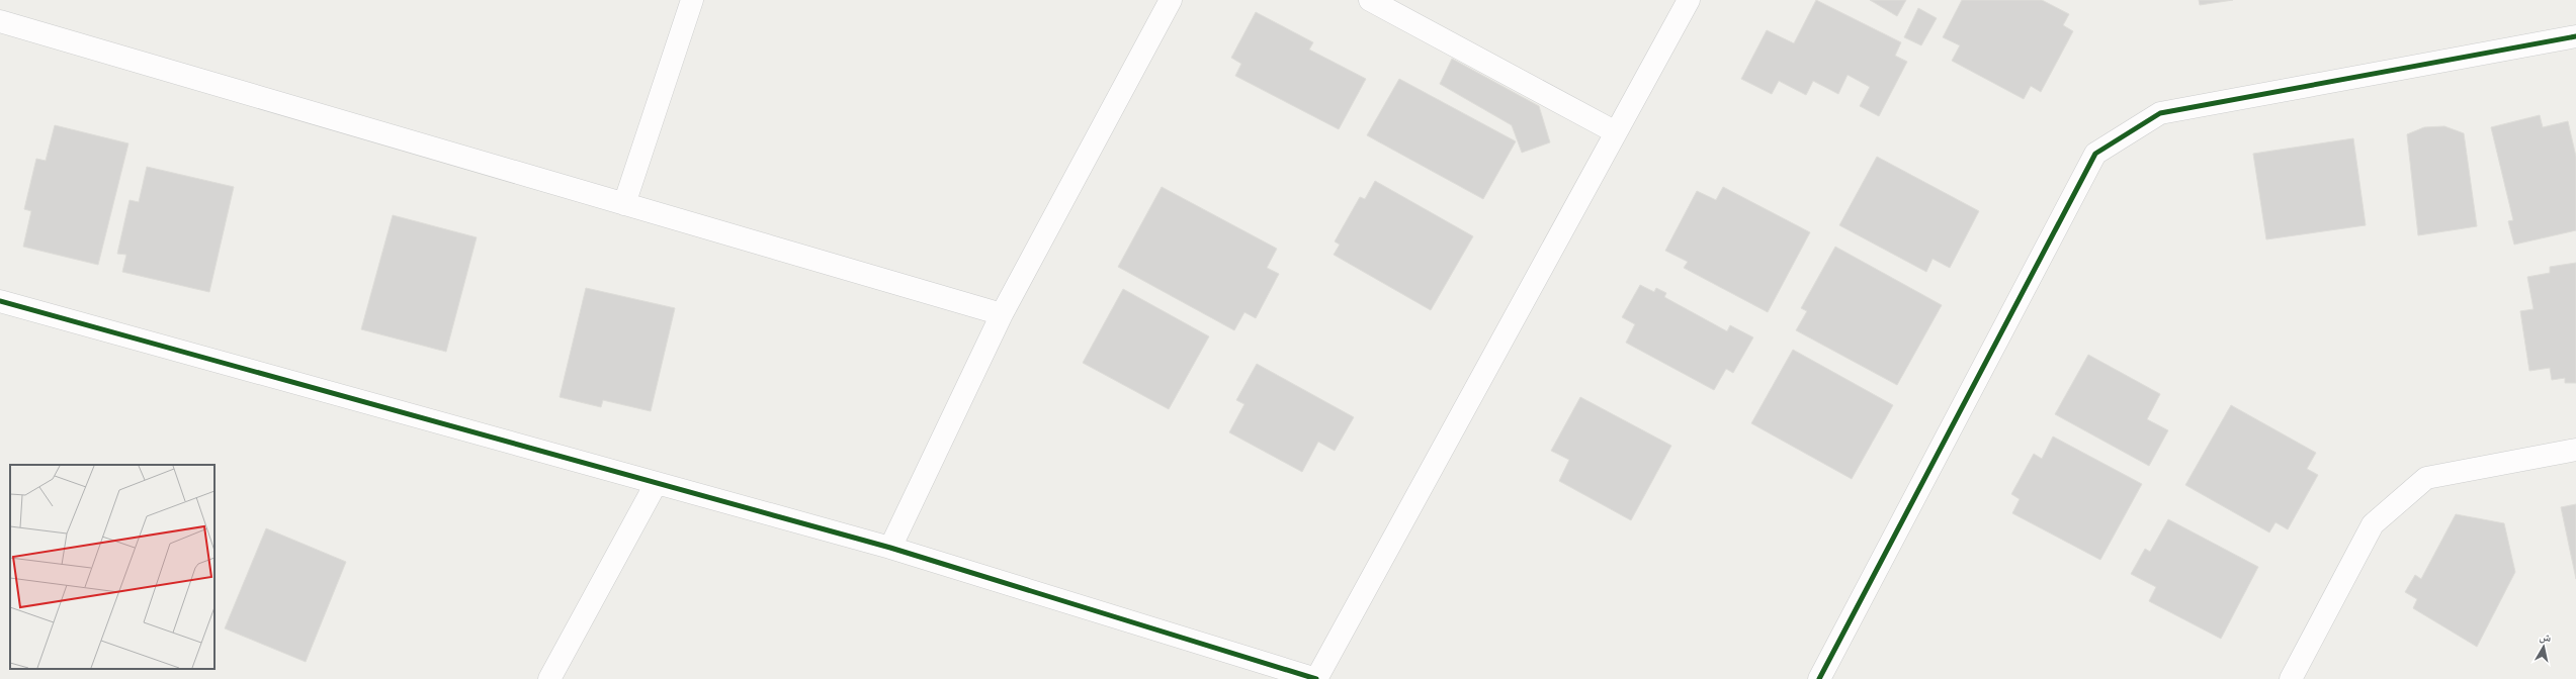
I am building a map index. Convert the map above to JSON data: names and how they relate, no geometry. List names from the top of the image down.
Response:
{
  "north": "top"
}
